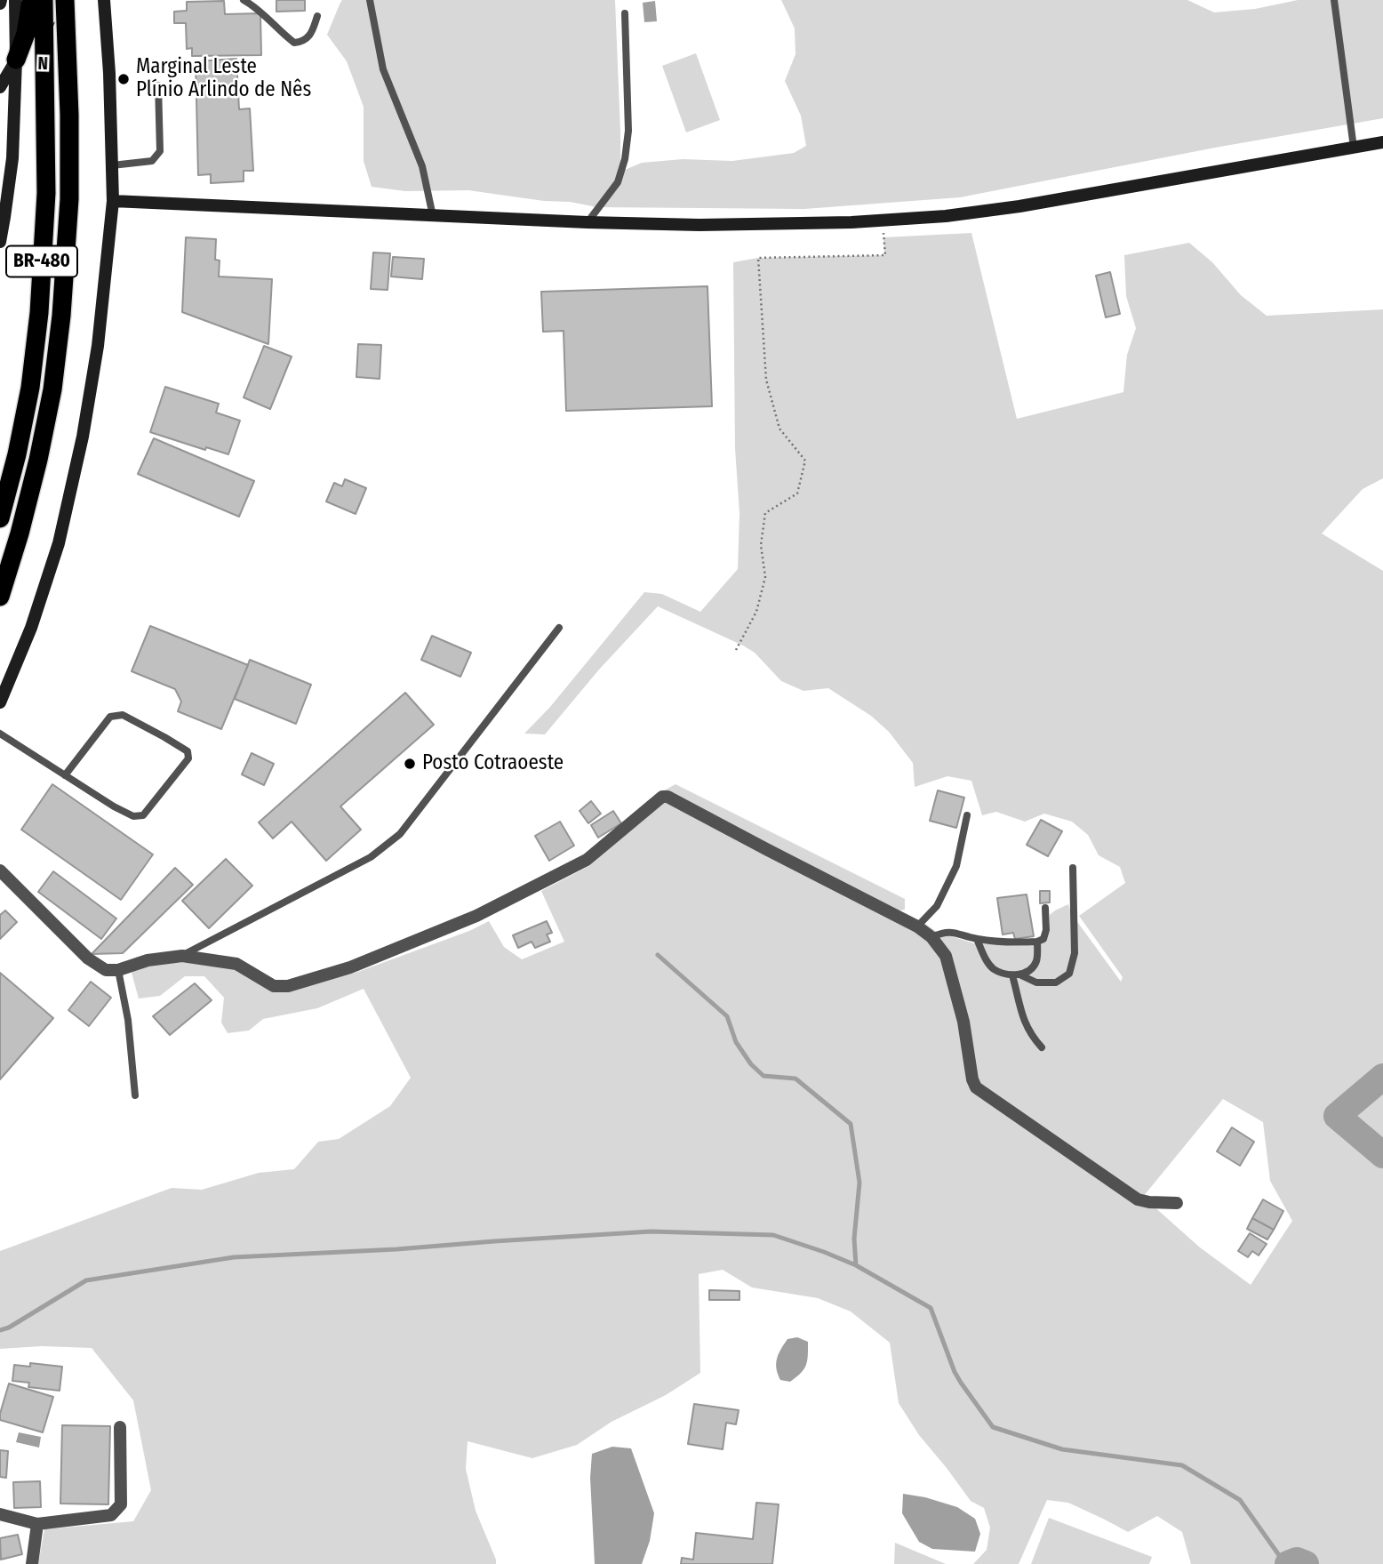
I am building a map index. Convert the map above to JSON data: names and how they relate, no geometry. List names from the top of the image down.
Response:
{
  "streets": {
    "highway": ["BR-480"]
  },
  "places": ["Marginal Leste Plínio Arlindo de Nês", "Posto Cotraoeste"],
  "north": "bottom"
}
